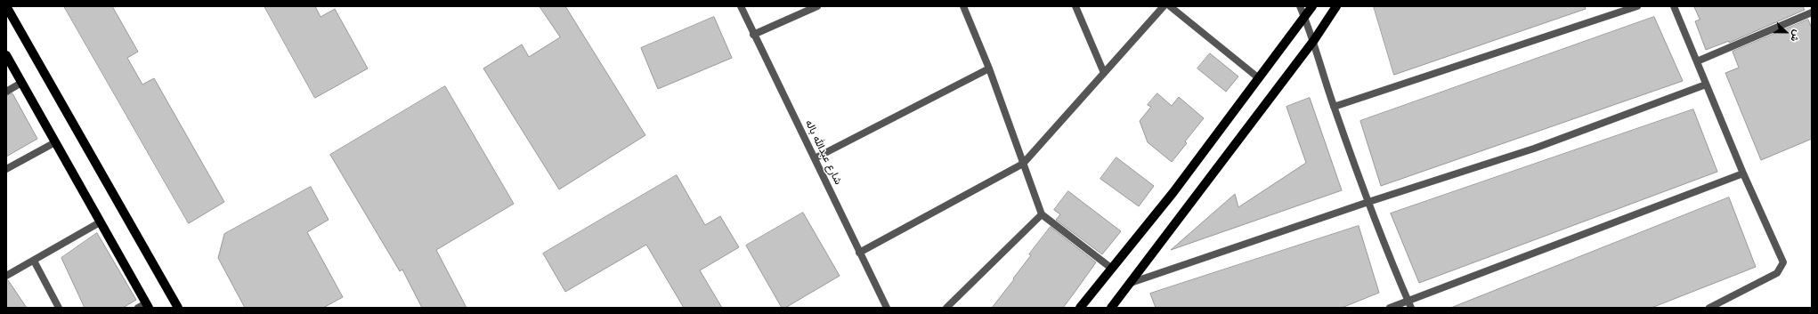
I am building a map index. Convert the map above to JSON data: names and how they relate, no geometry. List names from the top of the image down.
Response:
{
  "streets": {
    "street": ["شارع عبدالله باله"]
  },
  "north": "right"
}
